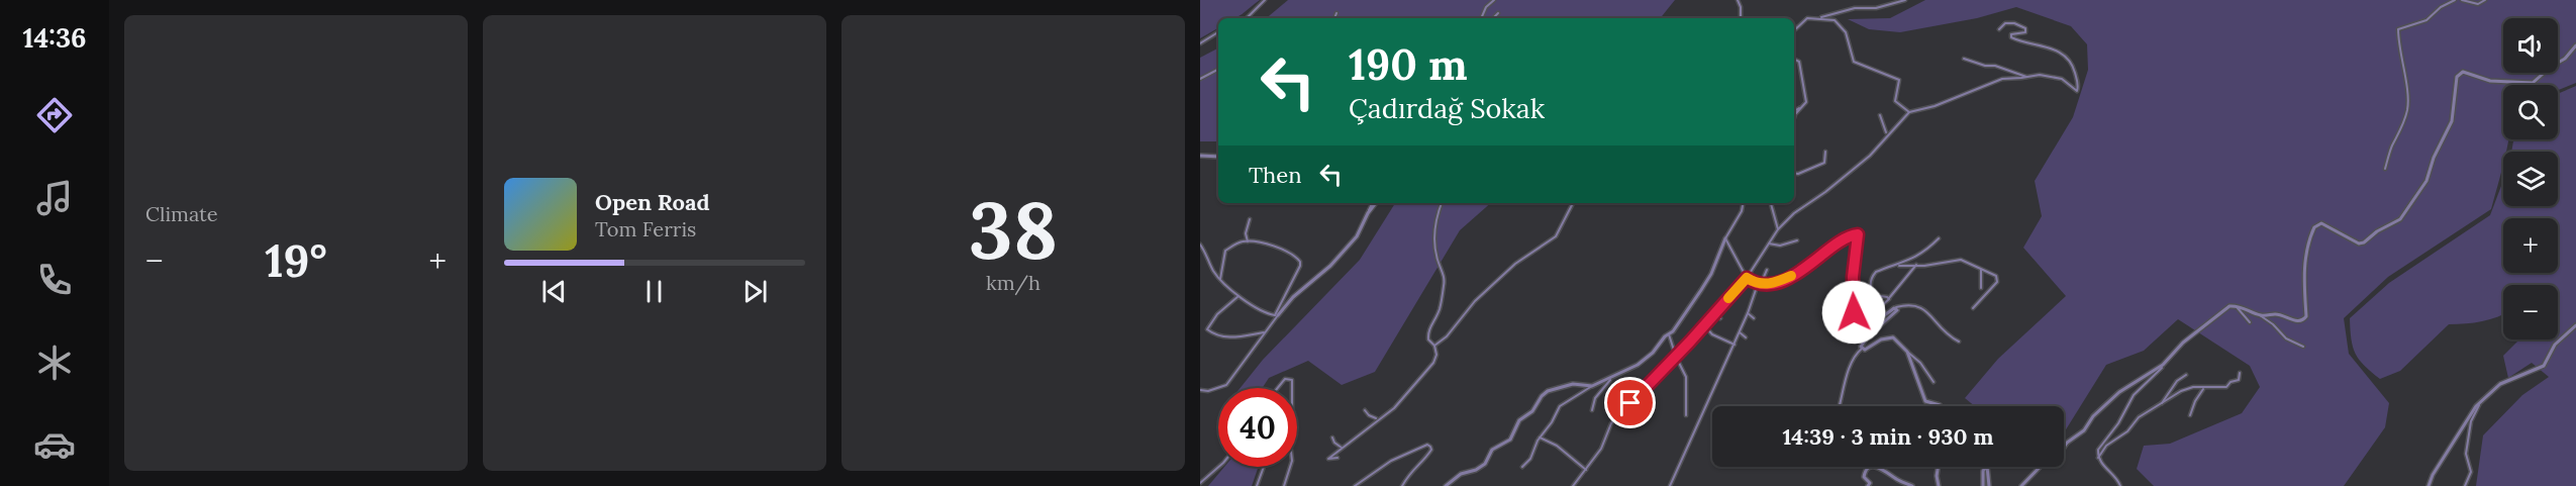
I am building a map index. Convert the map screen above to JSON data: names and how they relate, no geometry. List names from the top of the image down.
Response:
{
  "page": {
    "tabs": "14:36",
    "tile": [
      "Climate",
      ["38", "km/h"]
    ],
    "map_buttons": ["+", "−"],
    "turn": ["190 m", "Çadırdağ Sokak"],
    "then": "Then",
    "song": ["Open Road", "Tom Ferris"],
    "heat": ["−", "19°", "+"],
    "limit": "40",
    "trip": "14:39 · 3 min · 930 m"
  }
}
